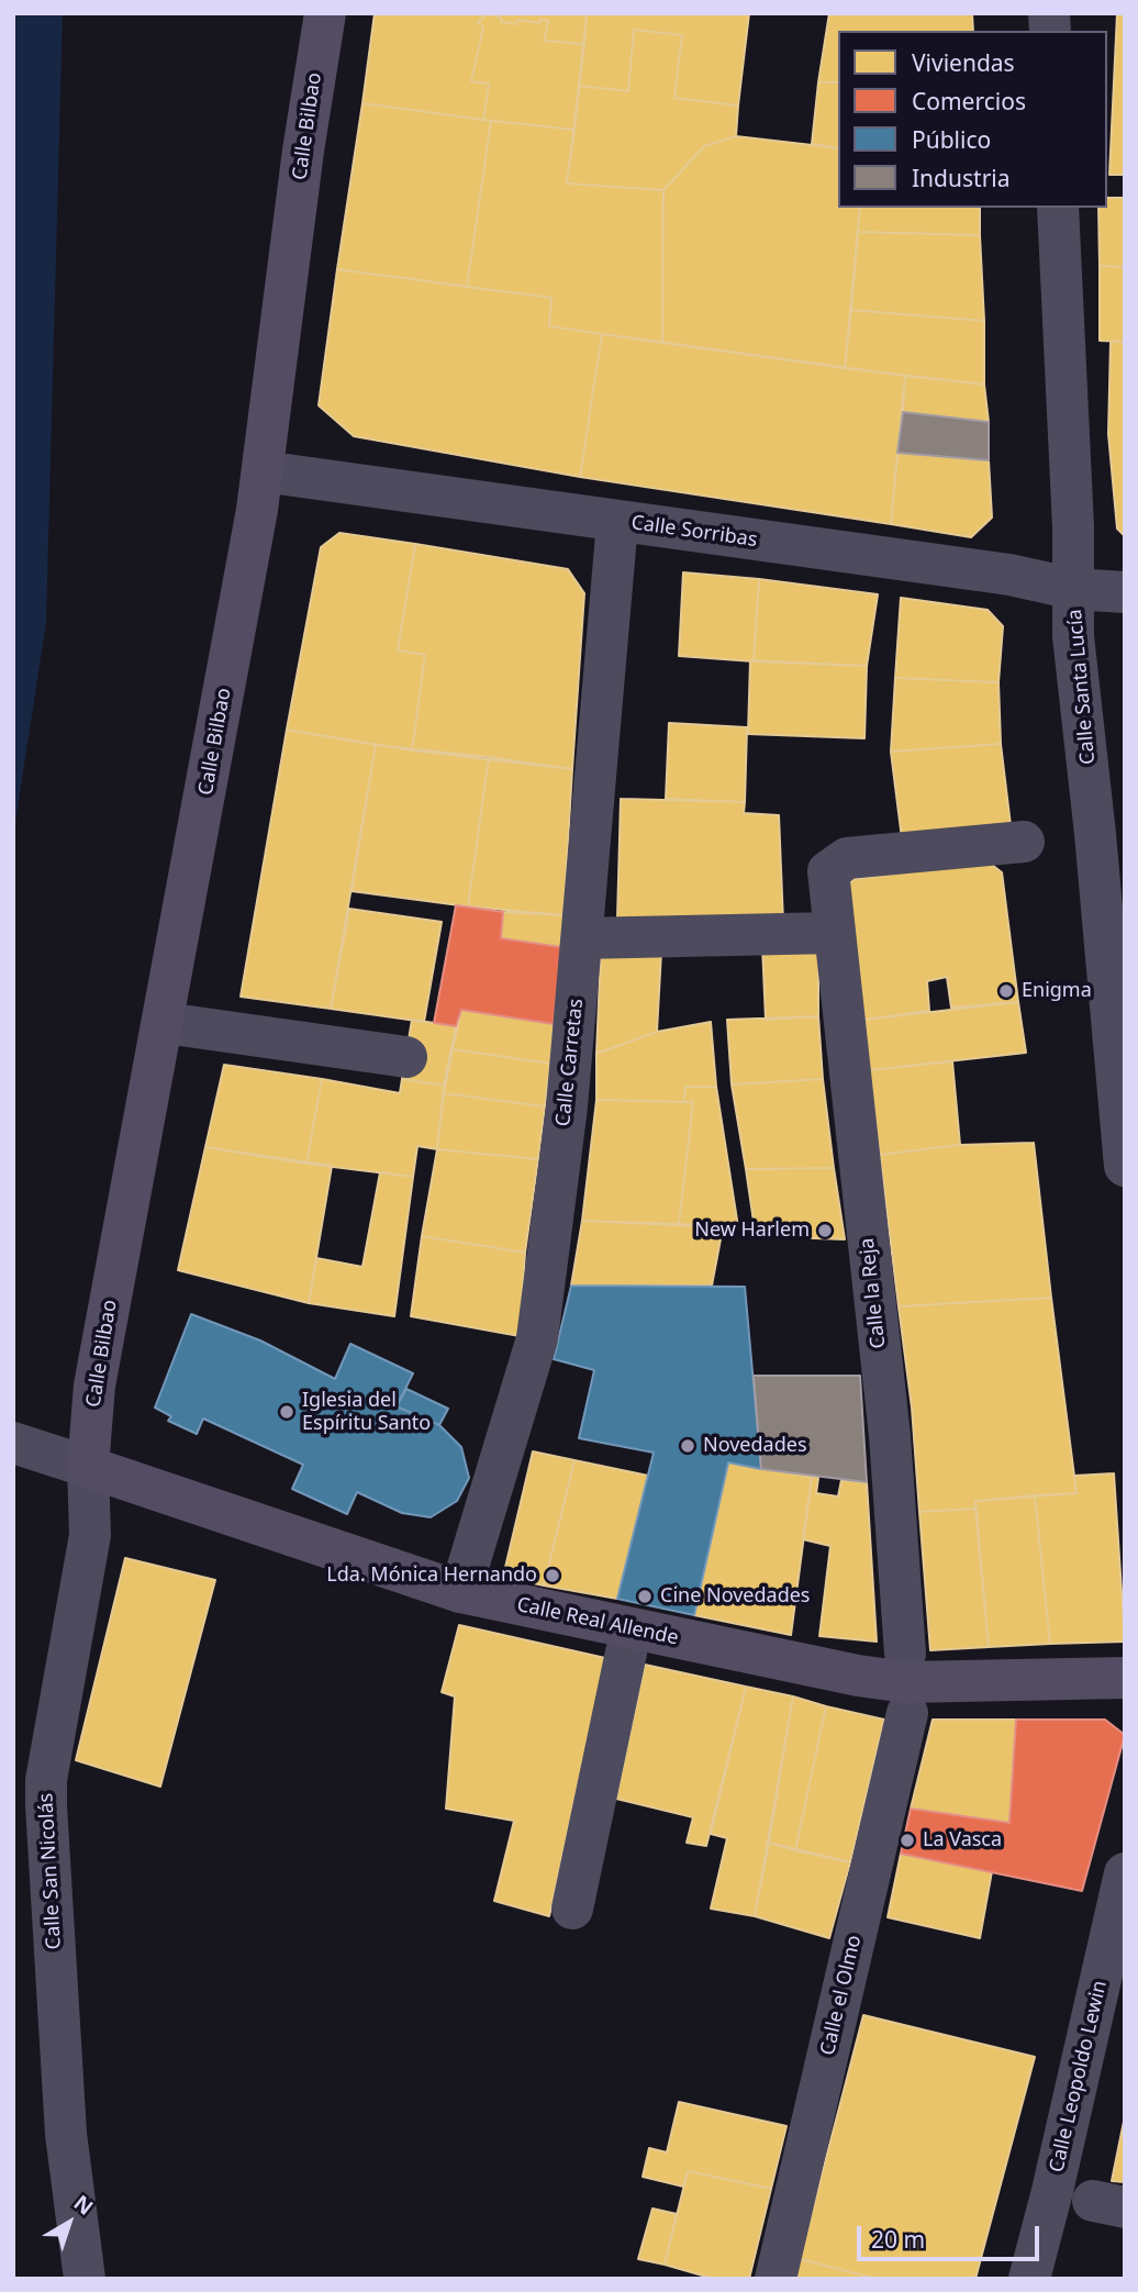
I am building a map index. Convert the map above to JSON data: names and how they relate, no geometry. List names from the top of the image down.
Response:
{
  "streets": {
    "main road": ["Calle Bilbao", "Calle Real Allende"],
    "street": [
      "Calle Sorribas",
      "Calle Santa Lucía",
      "Calle Carretas",
      "Calle la Reja",
      "Calle San Nicolás",
      "Calle el Olmo",
      "Calle Leopoldo Lewin"
    ]
  },
  "crossings": [
    ["Calle Bilbao", "Calle Sorribas"],
    ["Calle Bilbao", "Calle Real Allende"],
    ["Calle Bilbao", "Calle San Nicolás"],
    ["Calle Sorribas", "Calle Santa Lucía"],
    ["Calle Sorribas", "Calle Carretas"],
    ["Calle Carretas", "Calle Real Allende"],
    ["Calle Real Allende", "Calle San Nicolás"]
  ],
  "places": [
    "Enigma",
    "New Harlem",
    "Iglesia del Espíritu Santo",
    "Novedades",
    "Lda. Mónica Hernando",
    "Cine Novedades",
    "La Vasca"
  ],
  "legend": [
    "Viviendas",
    "Comercios",
    "Público",
    "Industria"
  ],
  "scale_bar": "20 m",
  "north": "top right"
}
